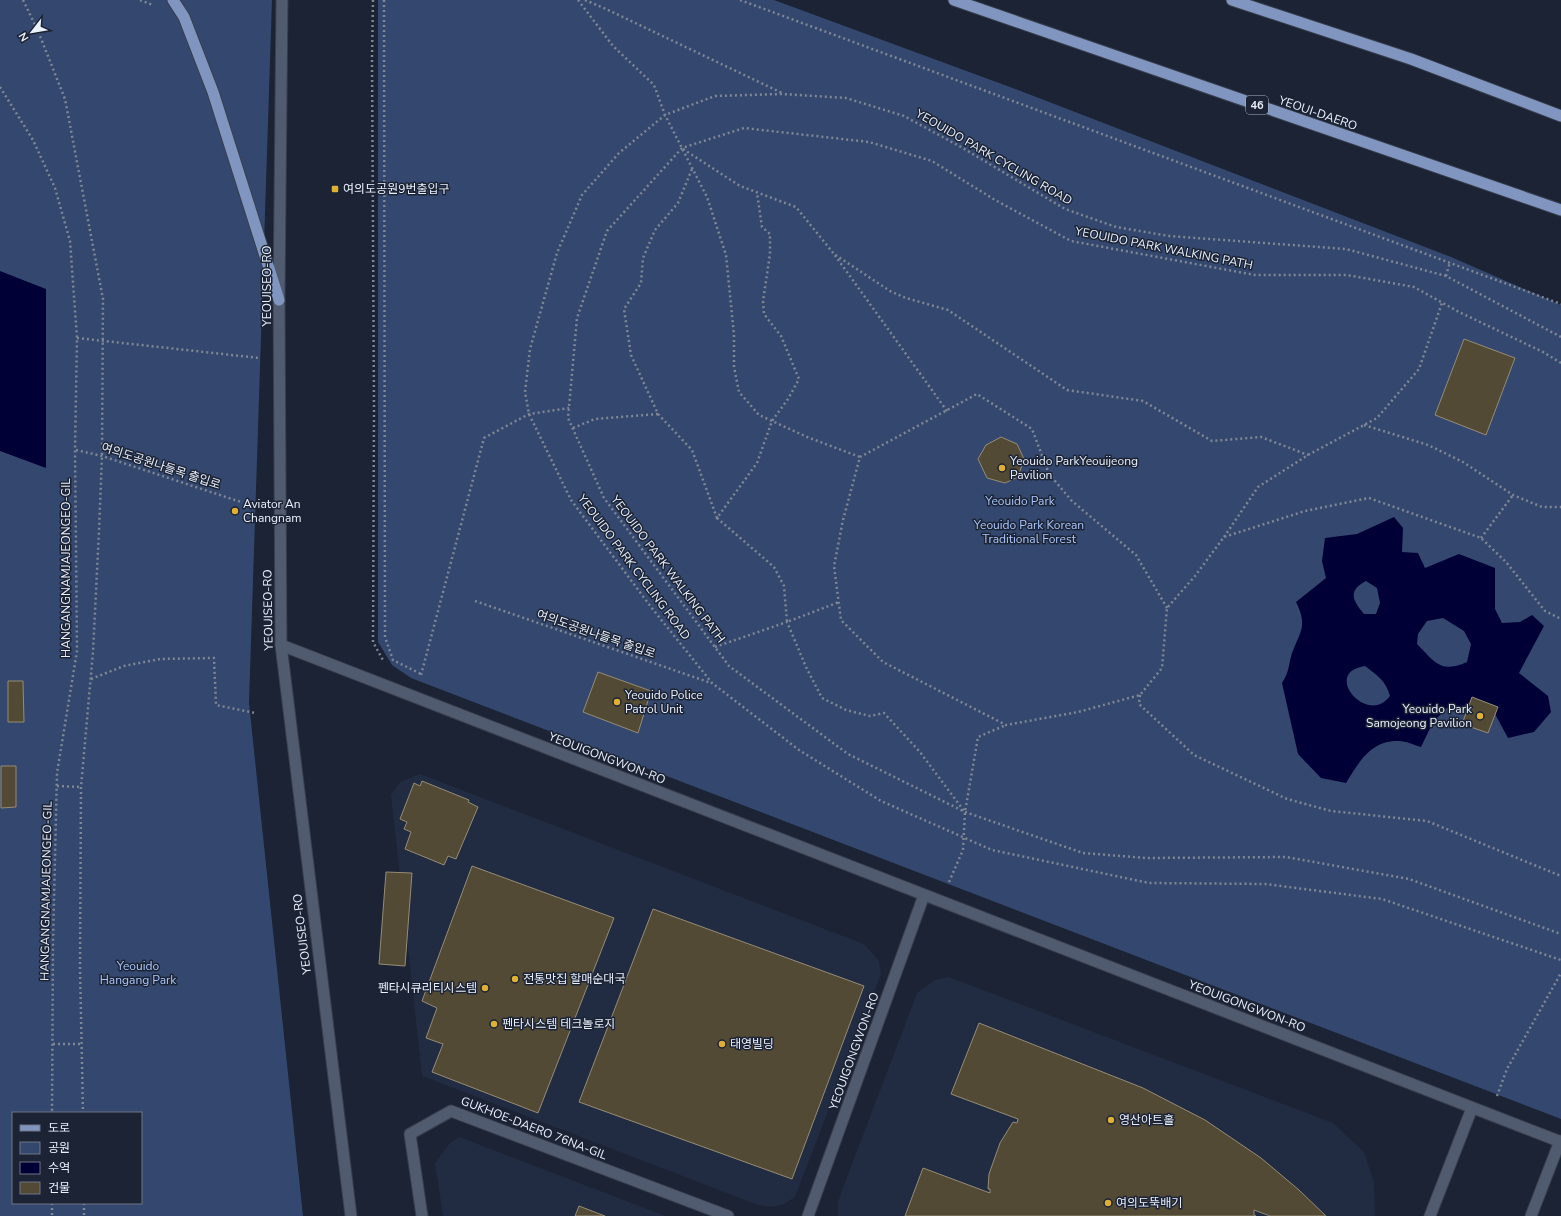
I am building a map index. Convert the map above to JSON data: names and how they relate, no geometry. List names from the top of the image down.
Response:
{
  "streets": {
    "main road": ["46", "YEOUI-DAERO"],
    "street": ["YEOUISEO-RO", "YEOUIGONGWON-RO", "GUKHOE-DAERO 76NA-GIL"],
    "path": [
      "YEOUIDO PARK CYCLING ROAD",
      "YEOUIDO PARK WALKING PATH",
      "여의도공원나들목 출입로",
      "HANGANGNAMJAJEONGEO-GIL"
    ]
  },
  "crossings": [
    ["YEOUIDO PARK CYCLING ROAD", "여의도공원나들목 출입로"],
    ["YEOUISEO-RO", "YEOUIGONGWON-RO"],
    ["여의도공원나들목 출입로", "HANGANGNAMJAJEONGEO-GIL"]
  ],
  "parks": ["Yeouido Park", "Yeouido Park Korean Traditional Forest", "Yeouido Hangang Park"],
  "places": {
    "transit": ["여의도공원9번출입구"],
    "other": [
      "Yeouido ParkYeouijeong Pavilion",
      "Aviator An Changnam",
      "Yeouido Police Patrol Unit",
      "Yeouido Park Samojeong Pavilion",
      "전통맛집 할매순대국",
      "펜타시큐리티시스템",
      "펜타시스템 테크놀로지",
      "태영빌딩",
      "영산아트홀",
      "여의도뚝배기"
    ]
  },
  "legend": [
    "도로",
    "공원",
    "수역",
    "건물"
  ],
  "north": "bottom left"
}
